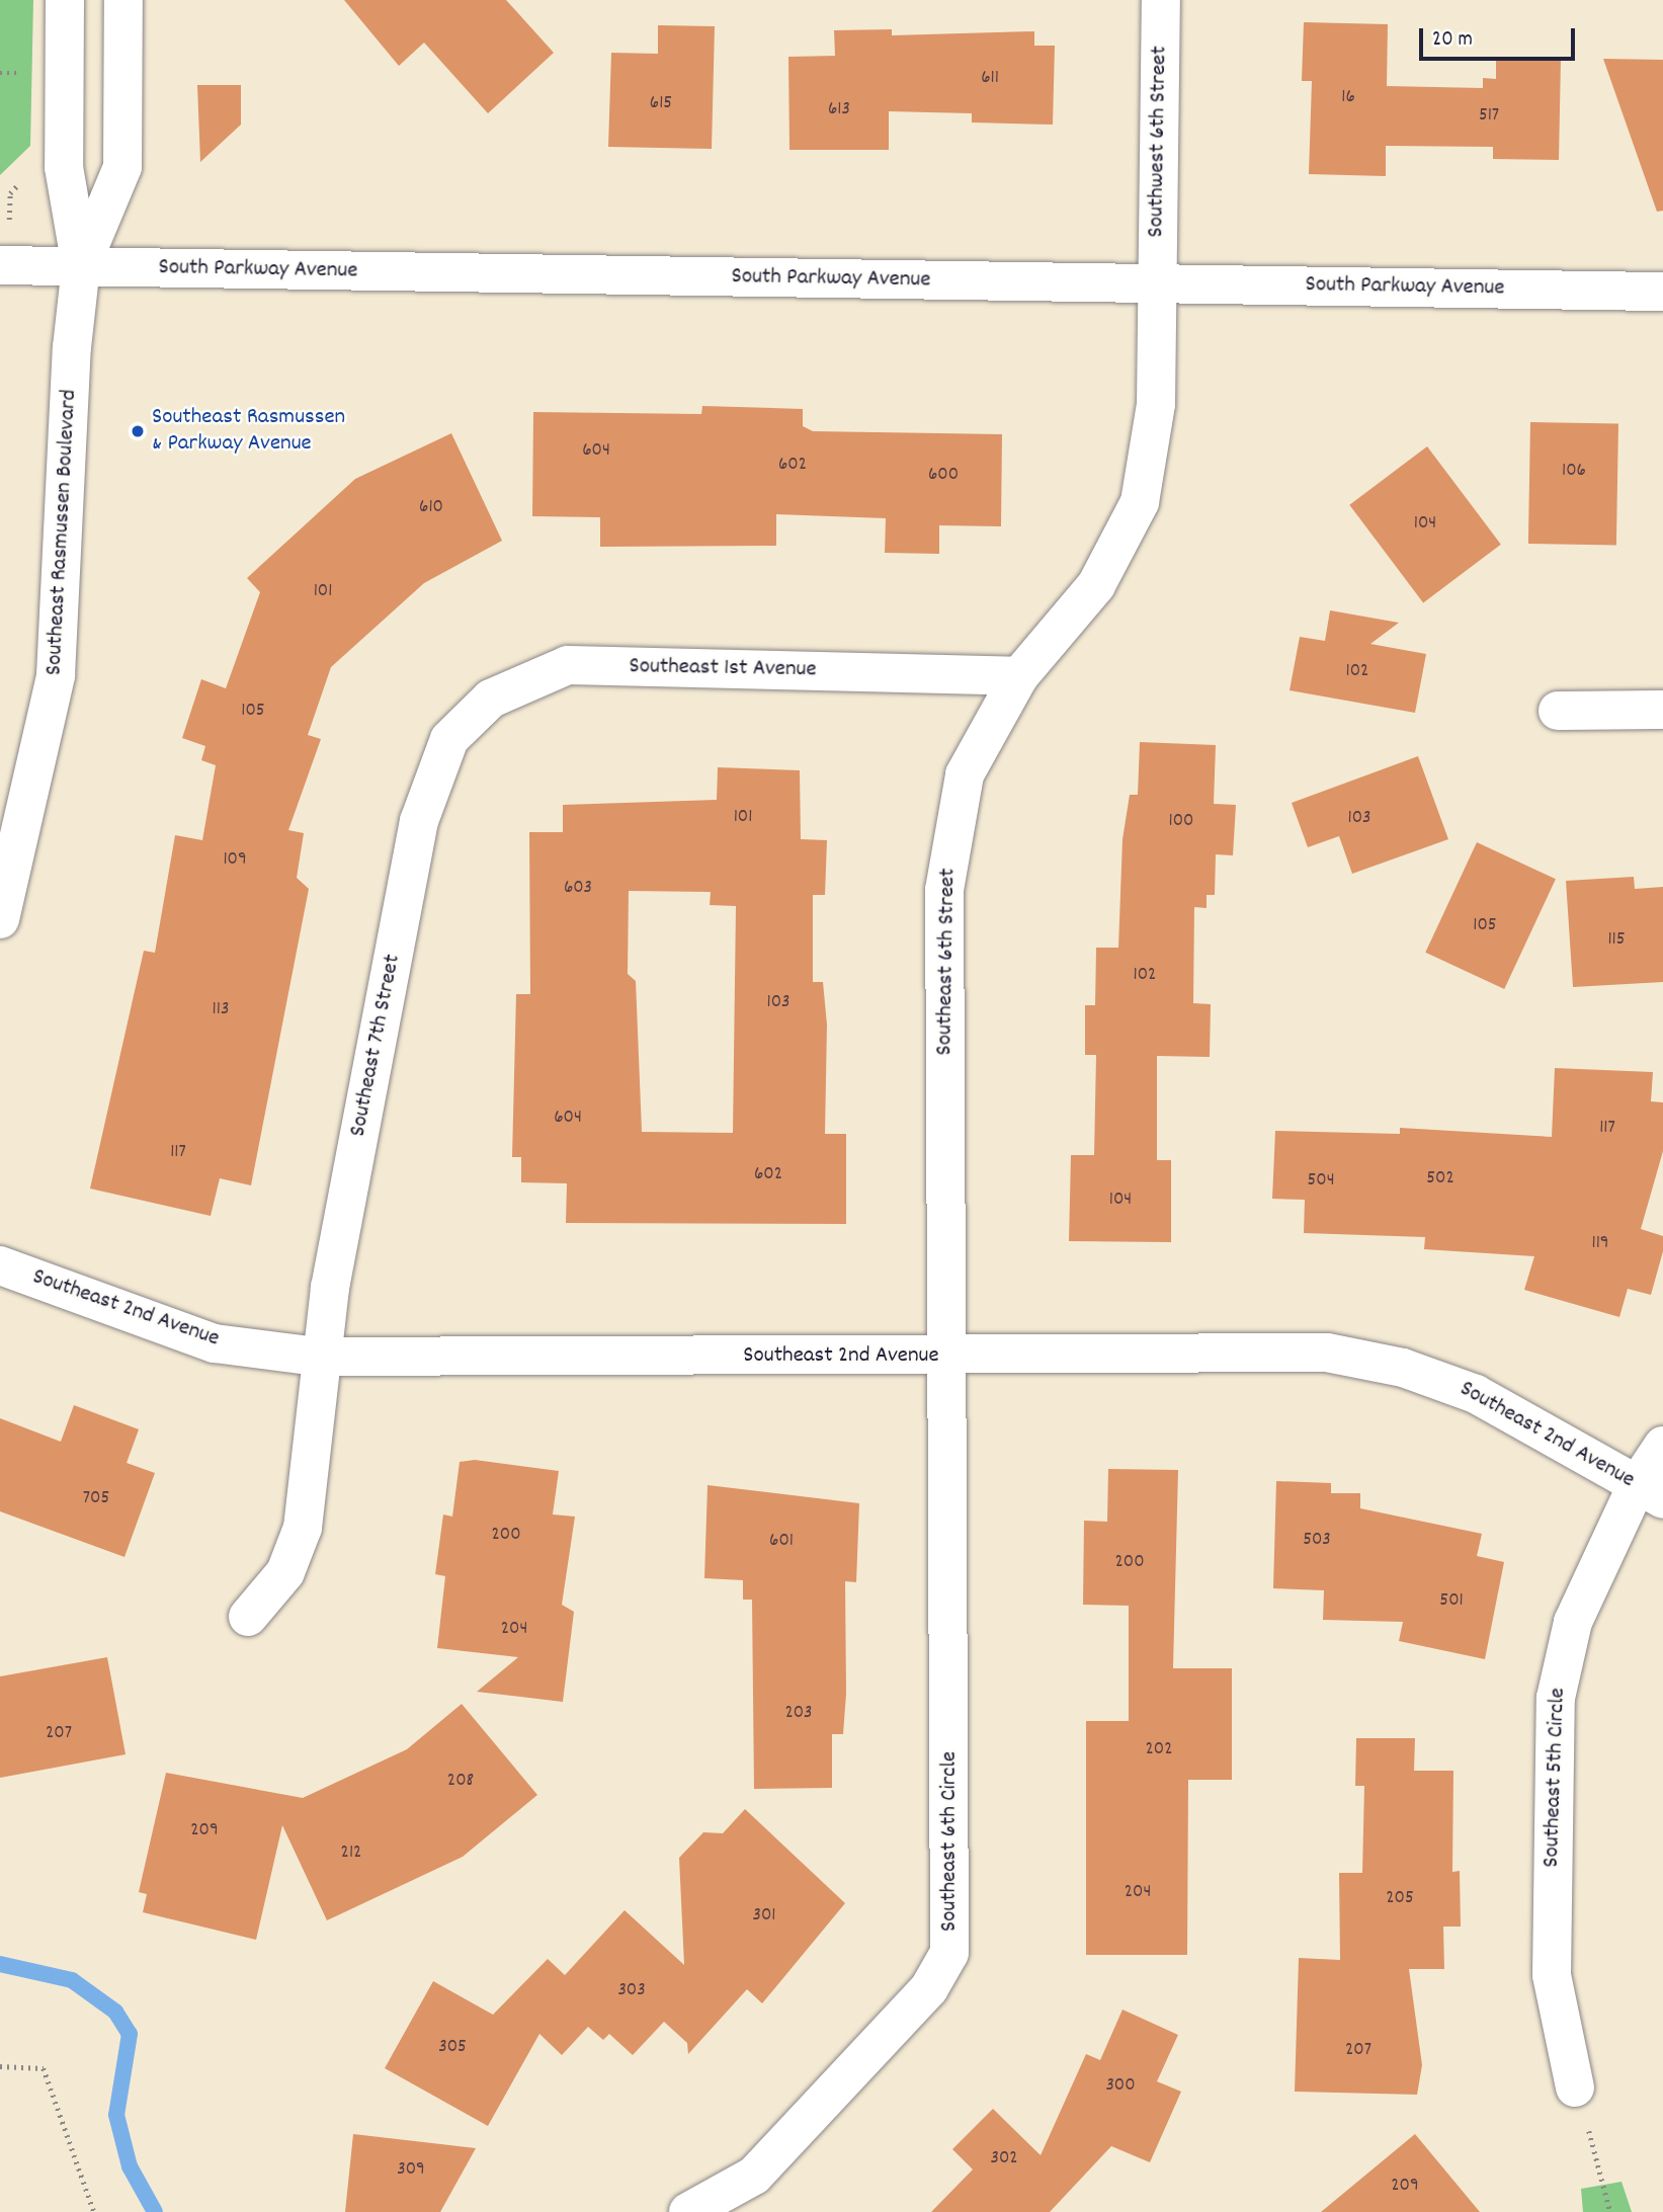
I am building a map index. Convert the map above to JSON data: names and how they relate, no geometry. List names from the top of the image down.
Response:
{
  "streets": {
    "street": [
      "Southwest 6th Street",
      "South Parkway Avenue",
      "Southeast Rasmussen Boulevard",
      "Southeast 1st Avenue",
      "Southeast 6th Street",
      "Southeast 7th Street",
      "Southeast 2nd Avenue",
      "Southeast 5th Circle",
      "Southeast 6th Circle"
    ]
  },
  "crossings": [
    ["Southwest 6th Street", "South Parkway Avenue"],
    ["Southwest 6th Street", "Southeast 6th Street"],
    ["South Parkway Avenue", "Southeast Rasmussen Boulevard"],
    ["South Parkway Avenue", "Southeast 6th Street"],
    ["Southeast 1st Avenue", "Southeast 6th Street"],
    ["Southeast 1st Avenue", "Southeast 7th Street"],
    ["Southeast 6th Street", "Southeast 2nd Avenue"],
    ["Southeast 6th Street", "Southeast 6th Circle"],
    ["Southeast 7th Street", "Southeast 2nd Avenue"],
    ["Southeast 2nd Avenue", "Southeast 5th Circle"],
    ["Southeast 2nd Avenue", "Southeast 6th Circle"]
  ],
  "places": ["Southeast Rasmussen & Parkway Avenue"],
  "house_numbers": [
    "611",
    "16",
    "615",
    "613",
    "517",
    "604",
    "602",
    "106",
    "600",
    "610",
    "104",
    "101",
    "102",
    "105",
    "101",
    "103",
    "100",
    "109",
    "603",
    "105",
    "115",
    "102",
    "103",
    "113",
    "604",
    "117",
    "117",
    "602",
    "502",
    "504",
    "104",
    "119",
    "705",
    "200",
    "503",
    "601",
    "200",
    "501",
    "204",
    "203",
    "207",
    "202",
    "208",
    "209",
    "212",
    "204",
    "205",
    "301",
    "303",
    "305",
    "207",
    "300",
    "302",
    "309",
    "209"
  ],
  "scale_bar": "20 m"
}
